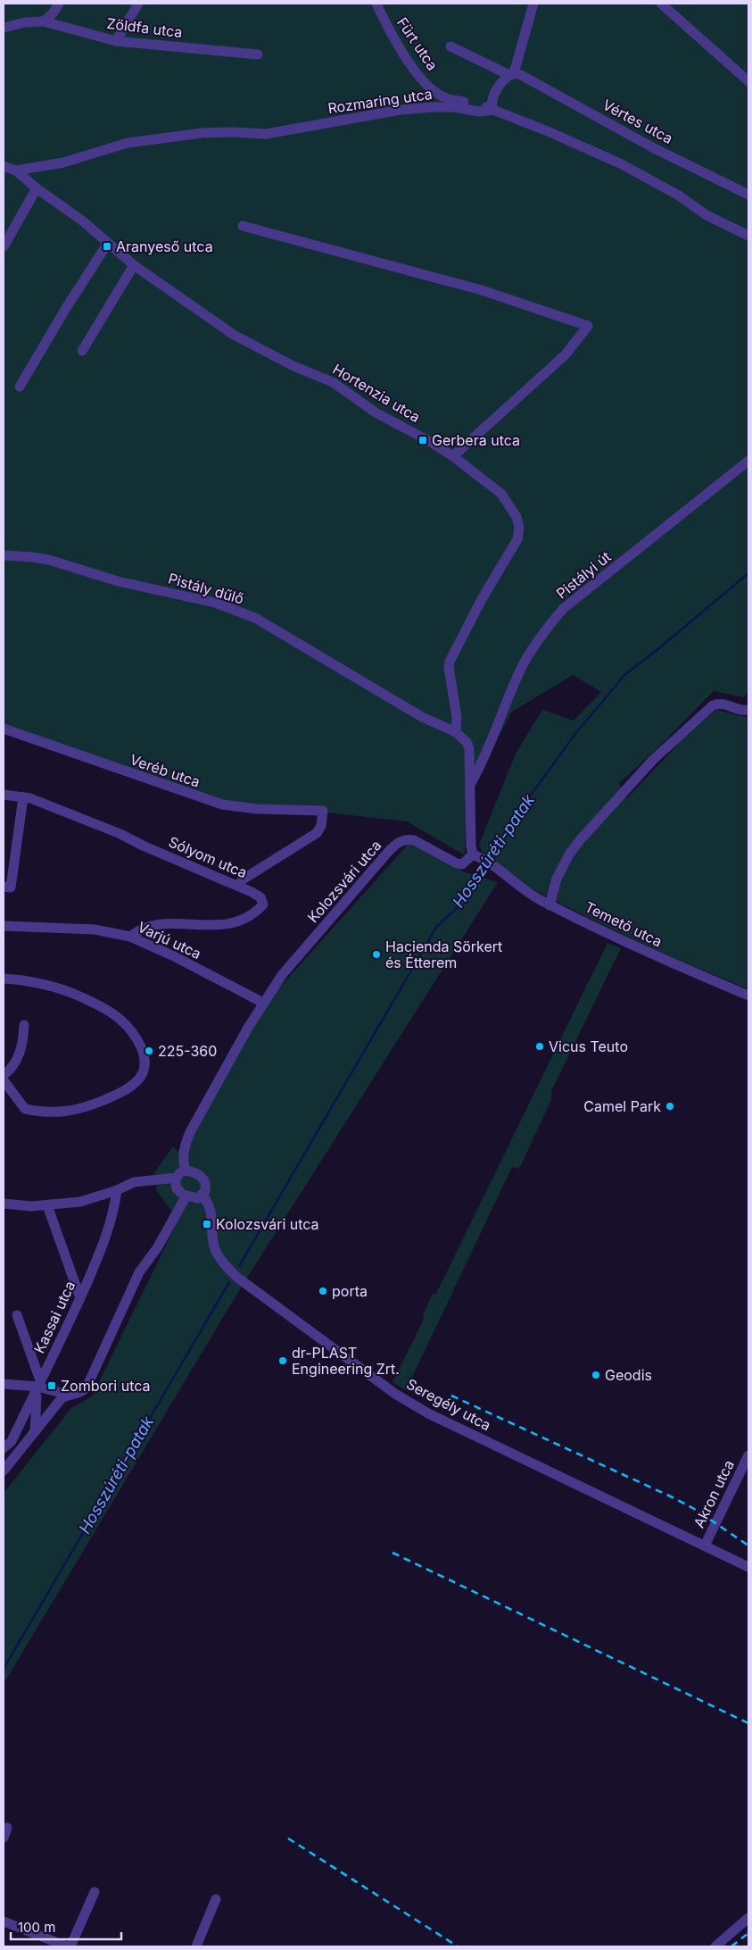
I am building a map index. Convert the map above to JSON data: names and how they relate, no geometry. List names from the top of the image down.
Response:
{
  "streets": {
    "street": [
      "Zöldfa utca",
      "Fürt utca",
      "Rozmaring utca",
      "Vértes utca",
      "Hortenzia utca",
      "Pistályi út",
      "Pistály dűlő",
      "Veréb utca",
      "Sólyom utca",
      "Kolozsvári utca",
      "Temető utca",
      "Varjú utca",
      "Kassai utca",
      "Seregély utca",
      "Akron utca"
    ]
  },
  "crossings": [
    ["Fürt utca", "Rozmaring utca"],
    ["Rozmaring utca", "Hortenzia utca"],
    ["Hortenzia utca", "Pistály dűlő"],
    ["Veréb utca", "Sólyom utca"],
    ["Sólyom utca", "Varjú utca"],
    ["Kolozsvári utca", "Temető utca"],
    ["Kolozsvári utca", "Varjú utca"],
    ["Kolozsvári utca", "Seregély utca"],
    ["Seregély utca", "Akron utca"]
  ],
  "water": ["Hosszúréti-patak"],
  "places": {
    "transit": [
      "Aranyeső utca",
      "Gerbera utca",
      "Kolozsvári utca",
      "Zombori utca"
    ],
    "other": [
      "Hacienda Sörkert és Étterem",
      "Vicus Teuto",
      "225-360",
      "Camel Park",
      "porta",
      "dr-PLAST Engineering Zrt.",
      "Geodis"
    ]
  },
  "scale_bar": "100 m"
}
